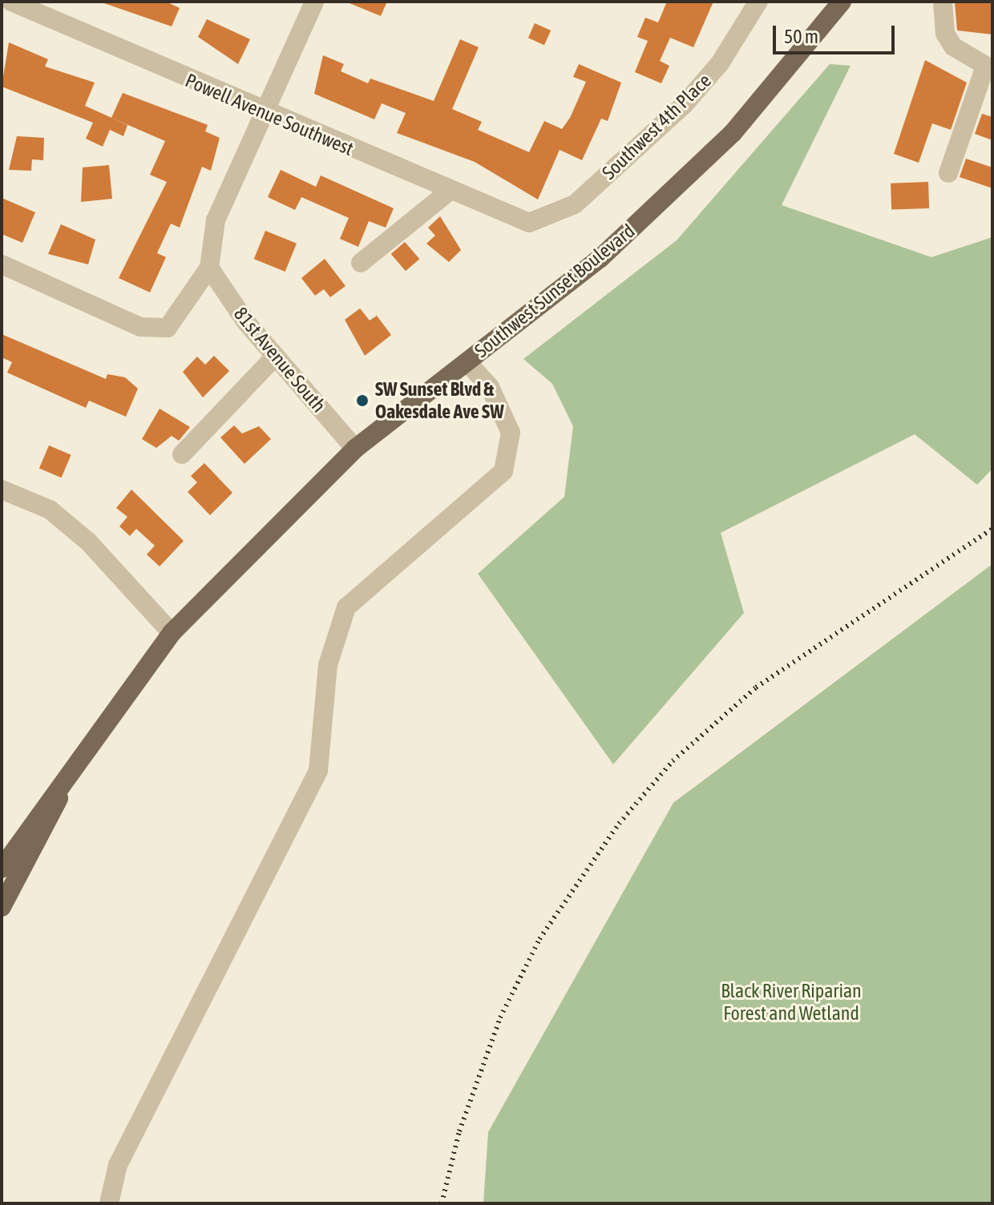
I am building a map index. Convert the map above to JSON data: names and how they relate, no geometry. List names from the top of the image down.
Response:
{
  "streets": {
    "main road": ["Southwest Sunset Boulevard"],
    "street": ["Powell Avenue Southwest", "Southwest 4th Place", "81st Avenue South"]
  },
  "crossings": [
    ["Powell Avenue Southwest", "Southwest 4th Place"],
    ["Southwest Sunset Boulevard", "81st Avenue South"]
  ],
  "parks": ["Black River Riparian Forest and Wetland"],
  "places": ["SW Sunset Blvd & Oakesdale Ave SW"],
  "scale_bar": "50 m"
}
